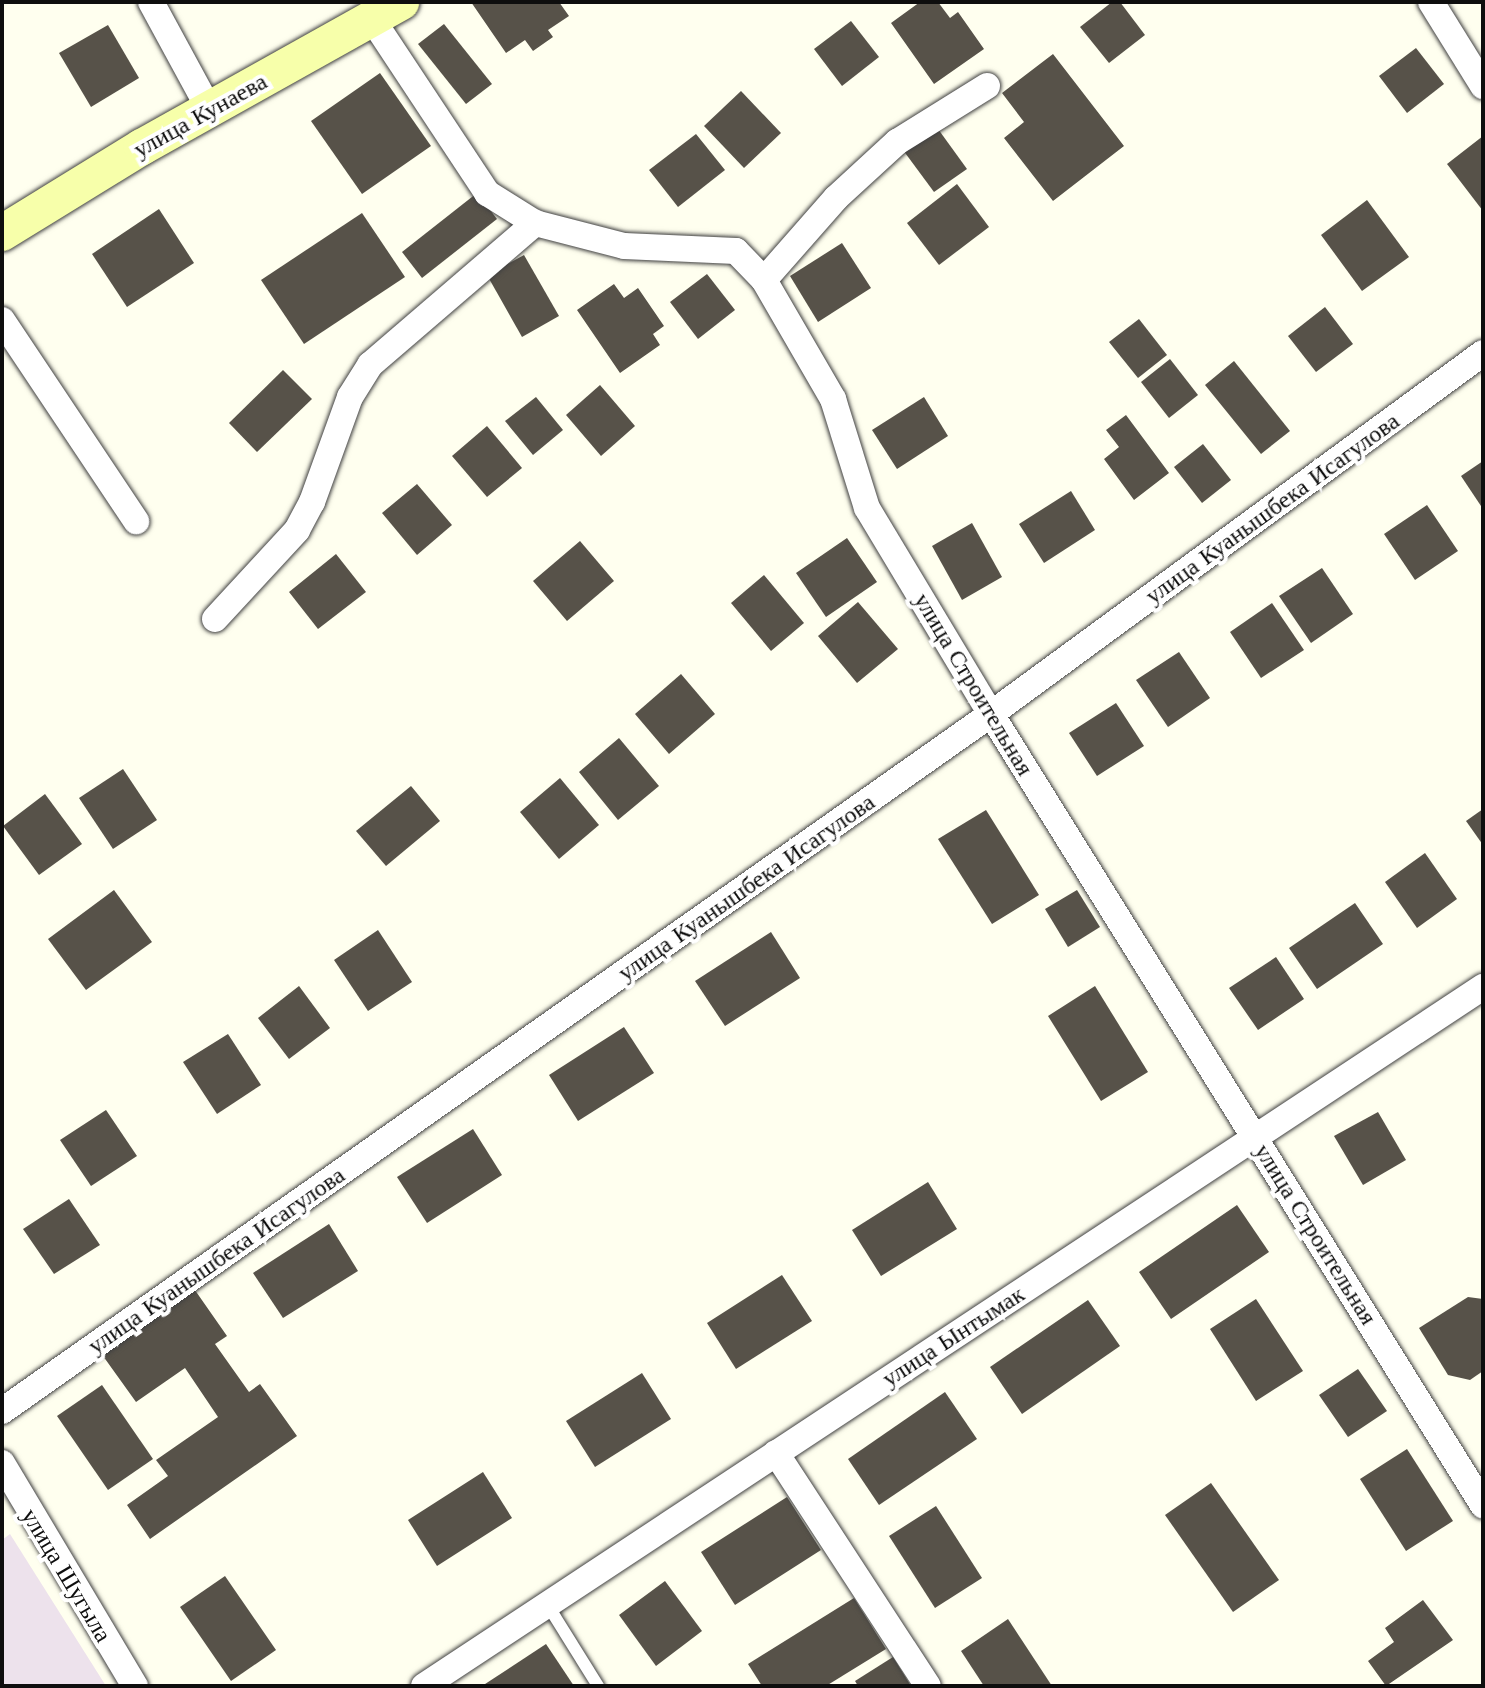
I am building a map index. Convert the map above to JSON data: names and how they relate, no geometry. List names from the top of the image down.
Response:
{
  "streets": {
    "main road": ["улица Кунаева"],
    "street": [
      "улица Куанышбека Исагулова",
      "улица Строительная",
      "улица Ынтымак",
      "улица Шугыла"
    ]
  },
  "crossings": [
    ["улица Кунаева", "улица Строительная"],
    ["улица Куанышбека Исагулова", "улица Строительная"],
    ["улица Строительная", "улица Ынтымак"]
  ]
}
